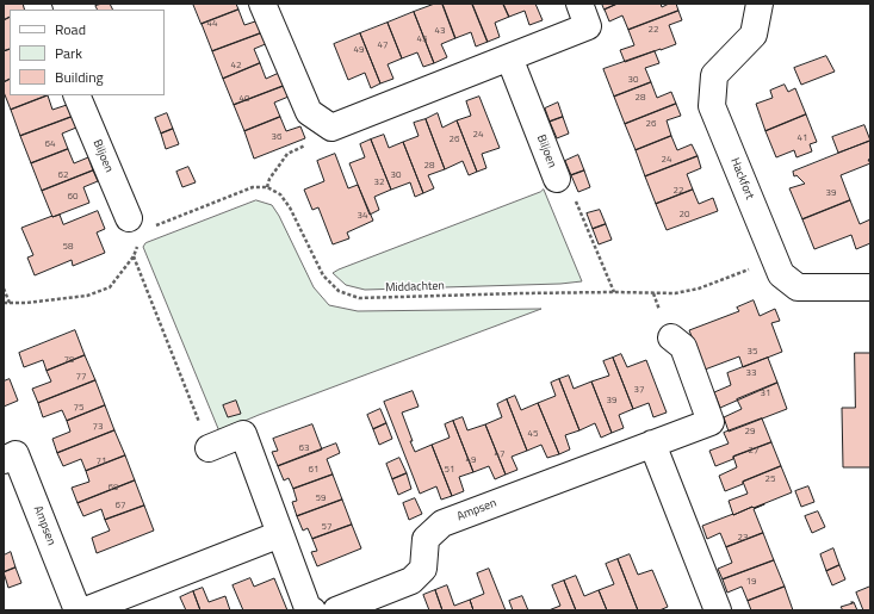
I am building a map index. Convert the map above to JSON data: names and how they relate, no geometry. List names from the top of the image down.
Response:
{
  "streets": {
    "street": ["Biljoen", "Hackfort", "Ampsen"],
    "path": ["Middachten"]
  },
  "crossings": [
    ["Biljoen", "Middachten"],
    ["Hackfort", "Middachten"]
  ],
  "house_numbers": [
    "44",
    "22",
    "43",
    "45",
    "47",
    "49",
    "42",
    "30",
    "28",
    "40",
    "26",
    "24",
    "36",
    "41",
    "26",
    "64",
    "24",
    "28",
    "62",
    "30",
    "32",
    "22",
    "39",
    "60",
    "20",
    "34",
    "58",
    "35",
    "79",
    "33",
    "77",
    "37",
    "31",
    "39",
    "75",
    "73",
    "29",
    "45",
    "63",
    "27",
    "47",
    "49",
    "71",
    "61",
    "51",
    "25",
    "69",
    "59",
    "67",
    "57",
    "23",
    "19"
  ],
  "legend": ["Road", "Park", "Building"]
}
